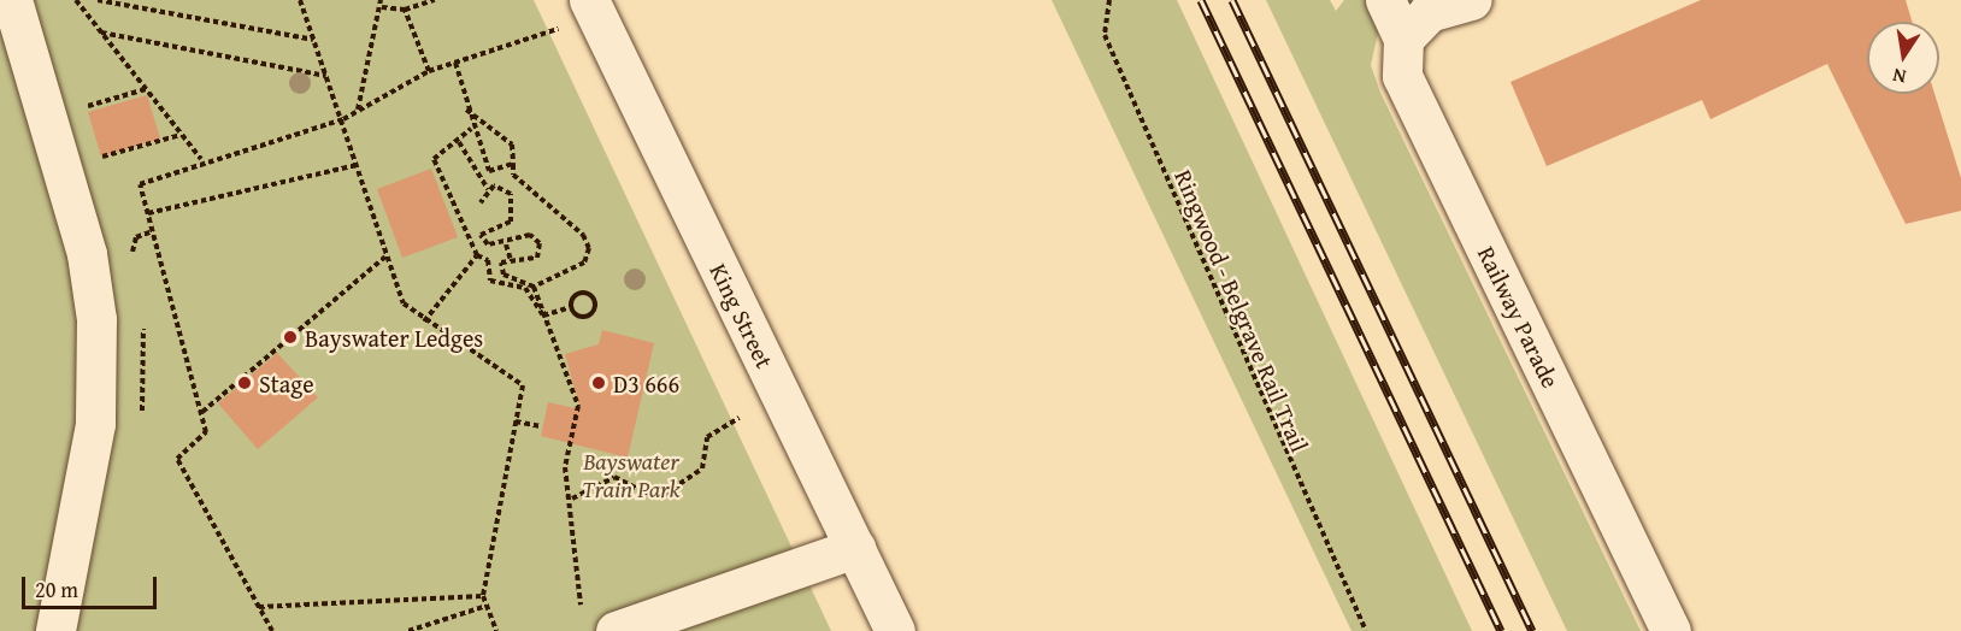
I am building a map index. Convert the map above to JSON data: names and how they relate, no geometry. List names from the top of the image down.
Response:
{
  "streets": {
    "street": ["King Street", "Railway Parade"],
    "path": ["Ringwood - Belgrave Rail Trail"]
  },
  "parks": ["Bayswater Train Park"],
  "places": ["Bayswater Ledges", "Stage", "D3 666"],
  "scale_bar": "20 m",
  "north": "bottom"
}
